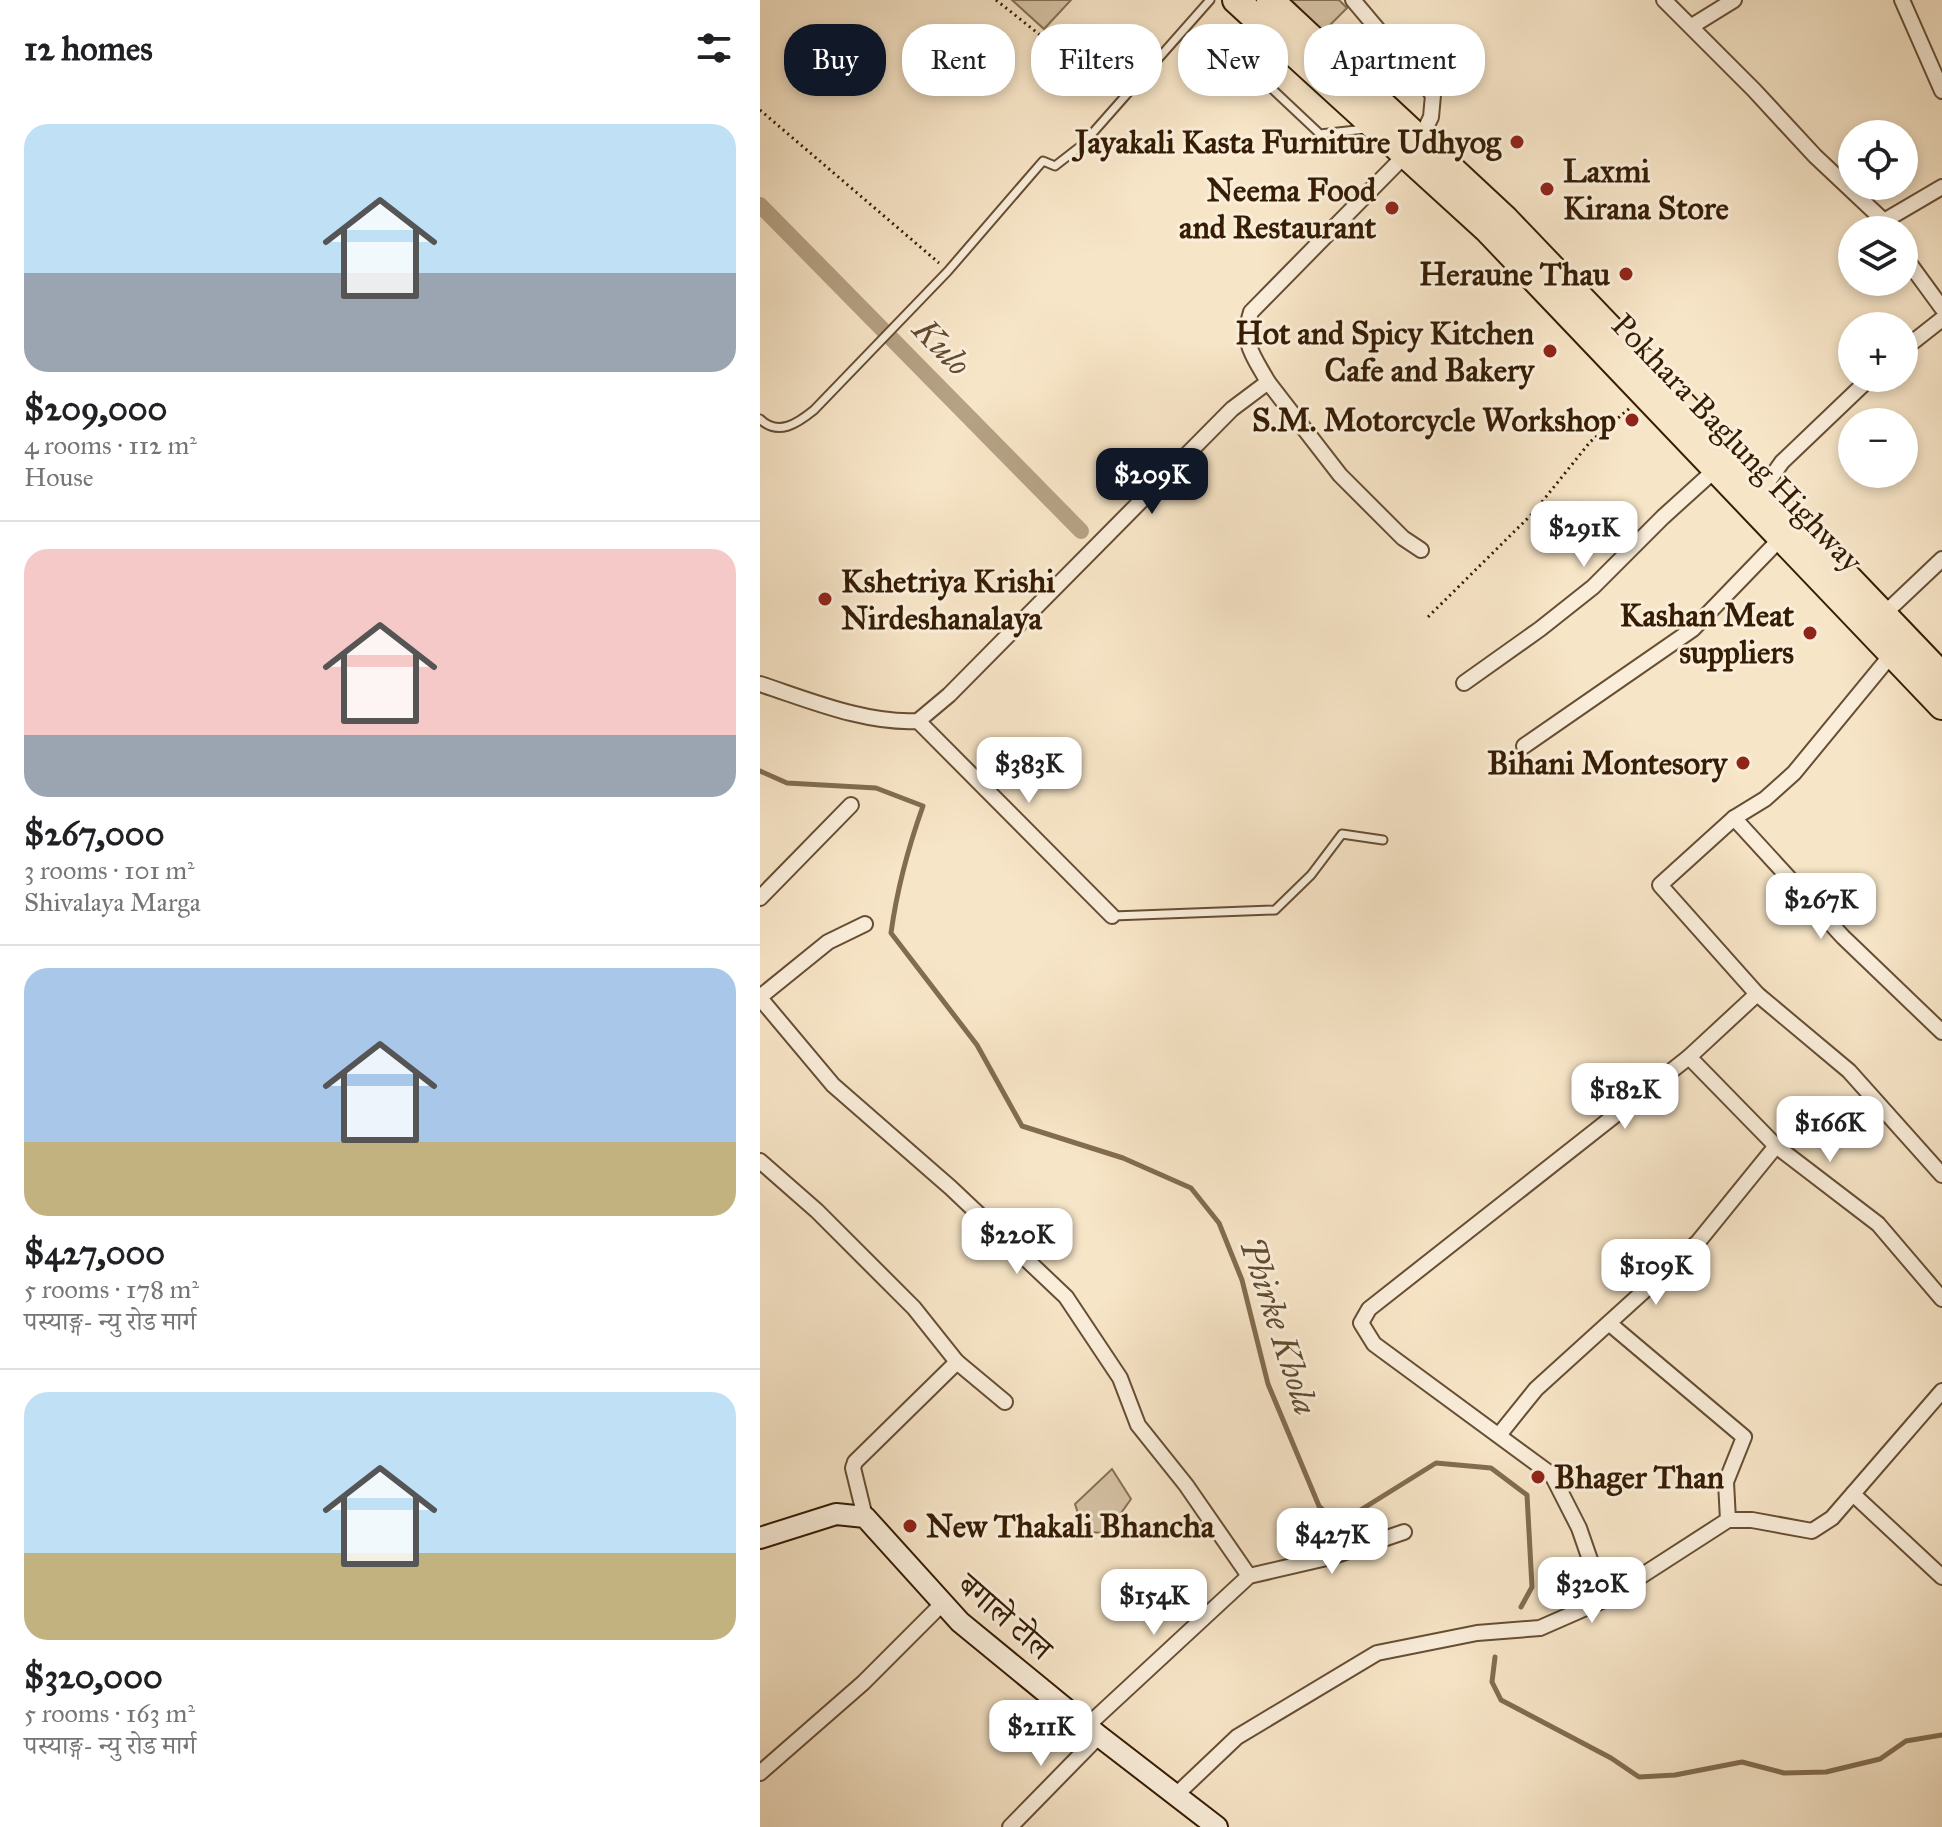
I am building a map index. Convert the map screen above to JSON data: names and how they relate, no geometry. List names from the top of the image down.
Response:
{
  "streets": {
    "highway": ["Pokhara Baglung Highway"],
    "main road": ["बगाले टोल"]
  },
  "water": ["Kulo", "Phirke Khola"],
  "places": [
    "Jayakali Kasta Furniture Udhyog",
    "Laxmi Kirana Store",
    "Neema Food and Restaurant",
    "Heraune Thau",
    "Hot and Spicy Kitchen Cafe and Bakery",
    "S.M. Motorcycle Workshop",
    "Kshetriya Krishi Nirdeshanalaya",
    "Kashan Meat suppliers",
    "Bihani Montesory",
    "Bhager Than",
    "New Thakali Bhancha"
  ],
  "page": {
    "heading": "12 homes",
    "chip": [
      "Buy",
      "Rent",
      "Filters",
      "New",
      "Apartment"
    ],
    "list": [
      {
        "name": "$209,000",
        "note": "4 rooms · 112 m² · House"
      },
      {
        "name": "$267,000",
        "note": "3 rooms · 101 m² · Shivalaya Marga"
      },
      {
        "name": "$427,000",
        "note": "5 rooms · 178 m² · पस्याङ्ग- न्यु रोड मार्ग"
      },
      {
        "name": "$320,000",
        "note": "5 rooms · 163 m² · पस्याङ्ग- न्यु रोड मार्ग"
      }
    ],
    "map_buttons": ["+", "−"],
    "price": [
      "$209K",
      "$291K",
      "$383K",
      "$267K",
      "$182K",
      "$166K",
      "$220K",
      "$109K",
      "$427K",
      "$320K",
      "$154K",
      "$211K"
    ]
  }
}
